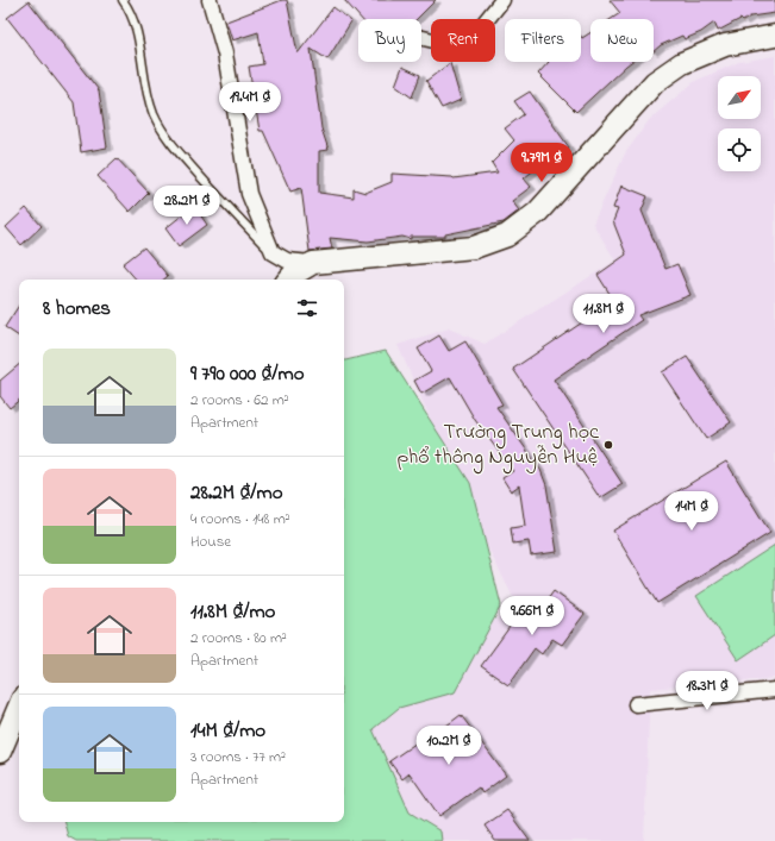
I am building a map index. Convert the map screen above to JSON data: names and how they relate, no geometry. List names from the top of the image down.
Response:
{
  "places": ["Trường Trung học phổ thông Nguyễn Huệ"],
  "north": "top right",
  "page": {
    "chip": [
      "Buy",
      "Rent",
      "Filters",
      "New"
    ],
    "price": [
      "19.4M ₫",
      "9.79M ₫",
      "28.2M ₫",
      "11.8M ₫",
      "14M ₫",
      "9.66M ₫",
      "18.3M ₫",
      "10.2M ₫"
    ],
    "heading": "8 homes",
    "list": [
      {
        "name": "9 790 000 ₫/mo",
        "note": "2 rooms · 62 m² · Apartment"
      },
      {
        "name": "28.2M ₫/mo",
        "note": "4 rooms · 148 m² · House"
      },
      {
        "name": "11.8M ₫/mo",
        "note": "2 rooms · 80 m² · Apartment"
      },
      {
        "name": "14M ₫/mo",
        "note": "3 rooms · 77 m² · Apartment"
      }
    ]
  }
}
